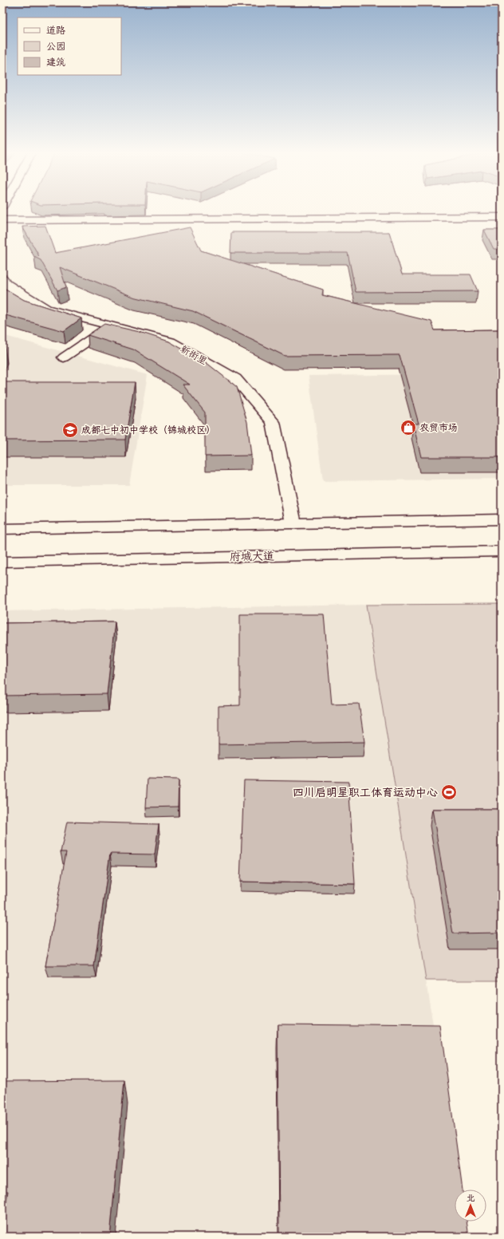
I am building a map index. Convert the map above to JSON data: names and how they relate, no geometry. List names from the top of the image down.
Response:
{
  "streets": {
    "street": ["新街里", "府城大道"]
  },
  "places": {
    "shop": ["农贸市场"],
    "school or university": ["成都七中初中学校（锦城校区）"],
    "sports": ["四川启明星职工体育运动中心"]
  },
  "legend": ["道路", "公园", "建筑"],
  "north": "top"
}
